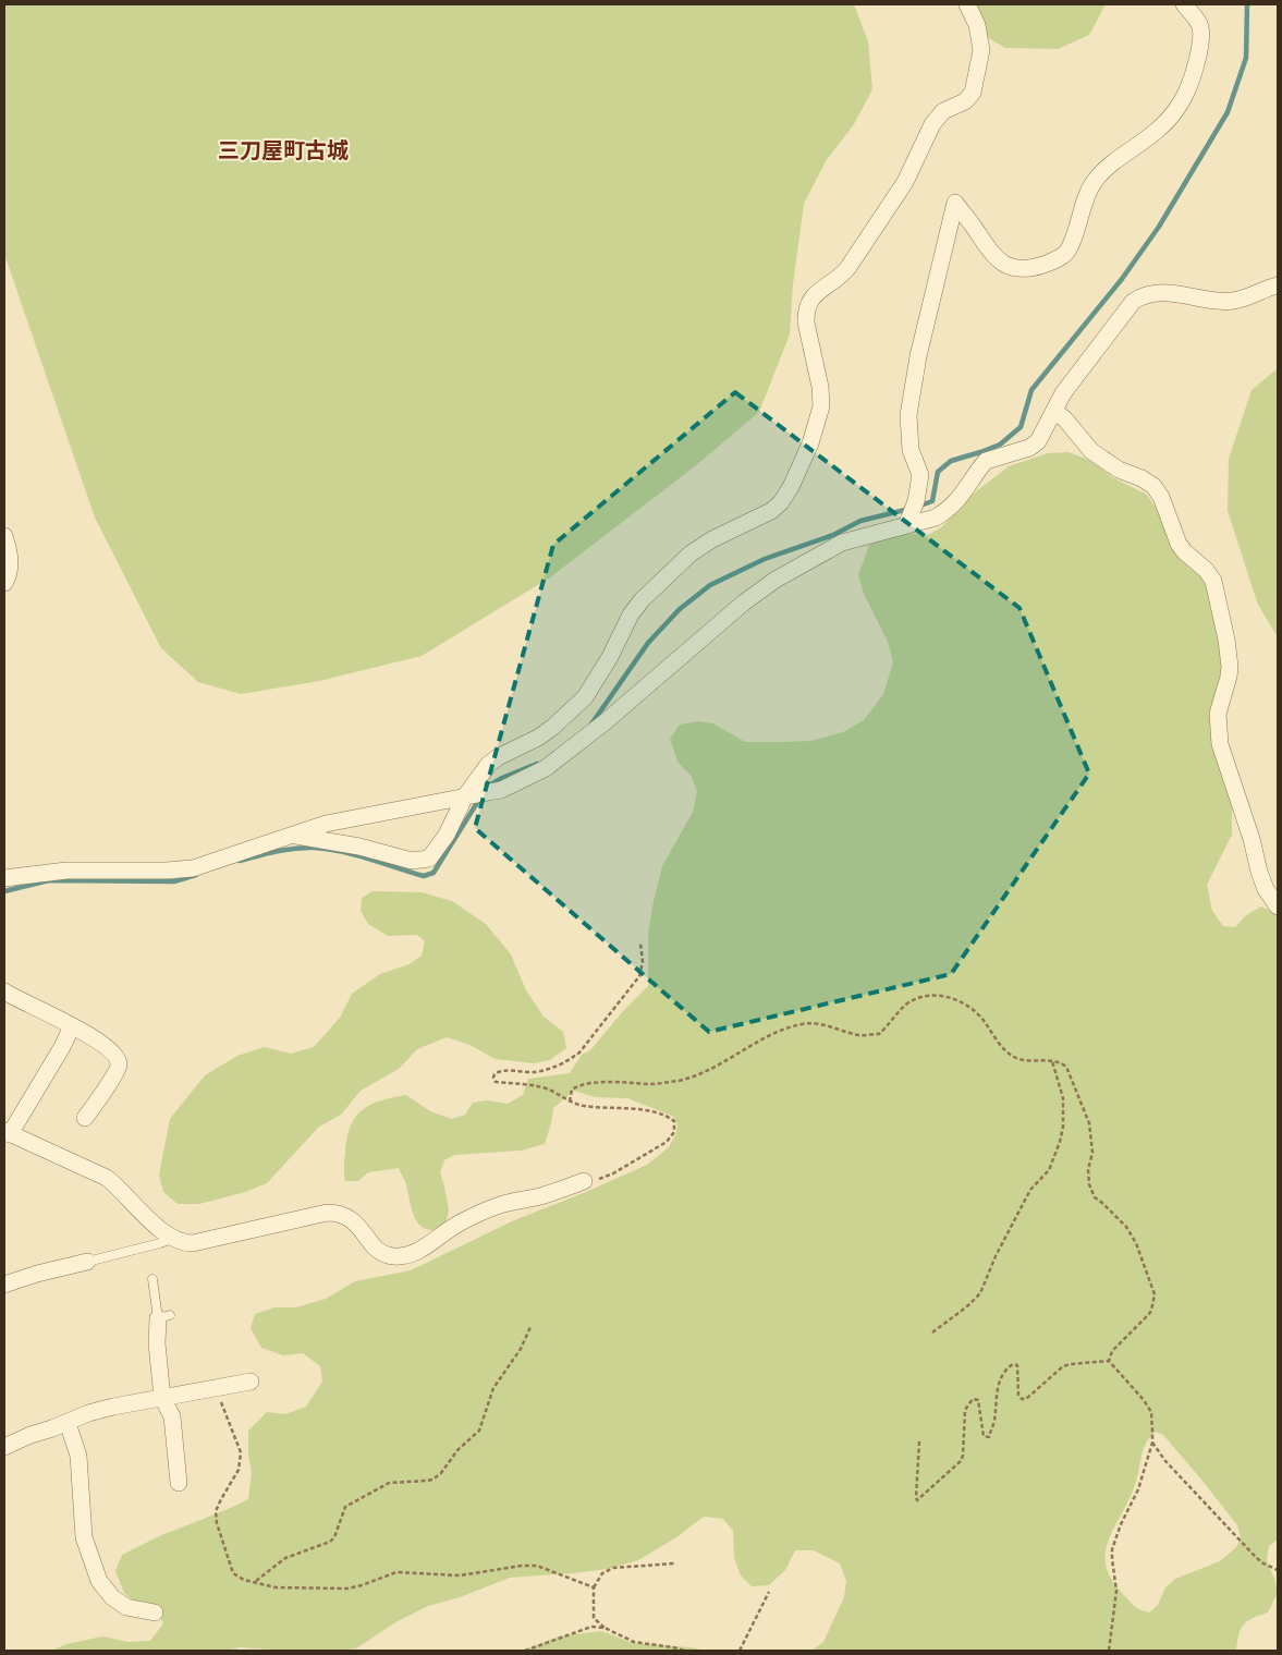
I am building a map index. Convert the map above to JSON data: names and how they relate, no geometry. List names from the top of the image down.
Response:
{
  "districts": ["三刀屋町古城"]
}
